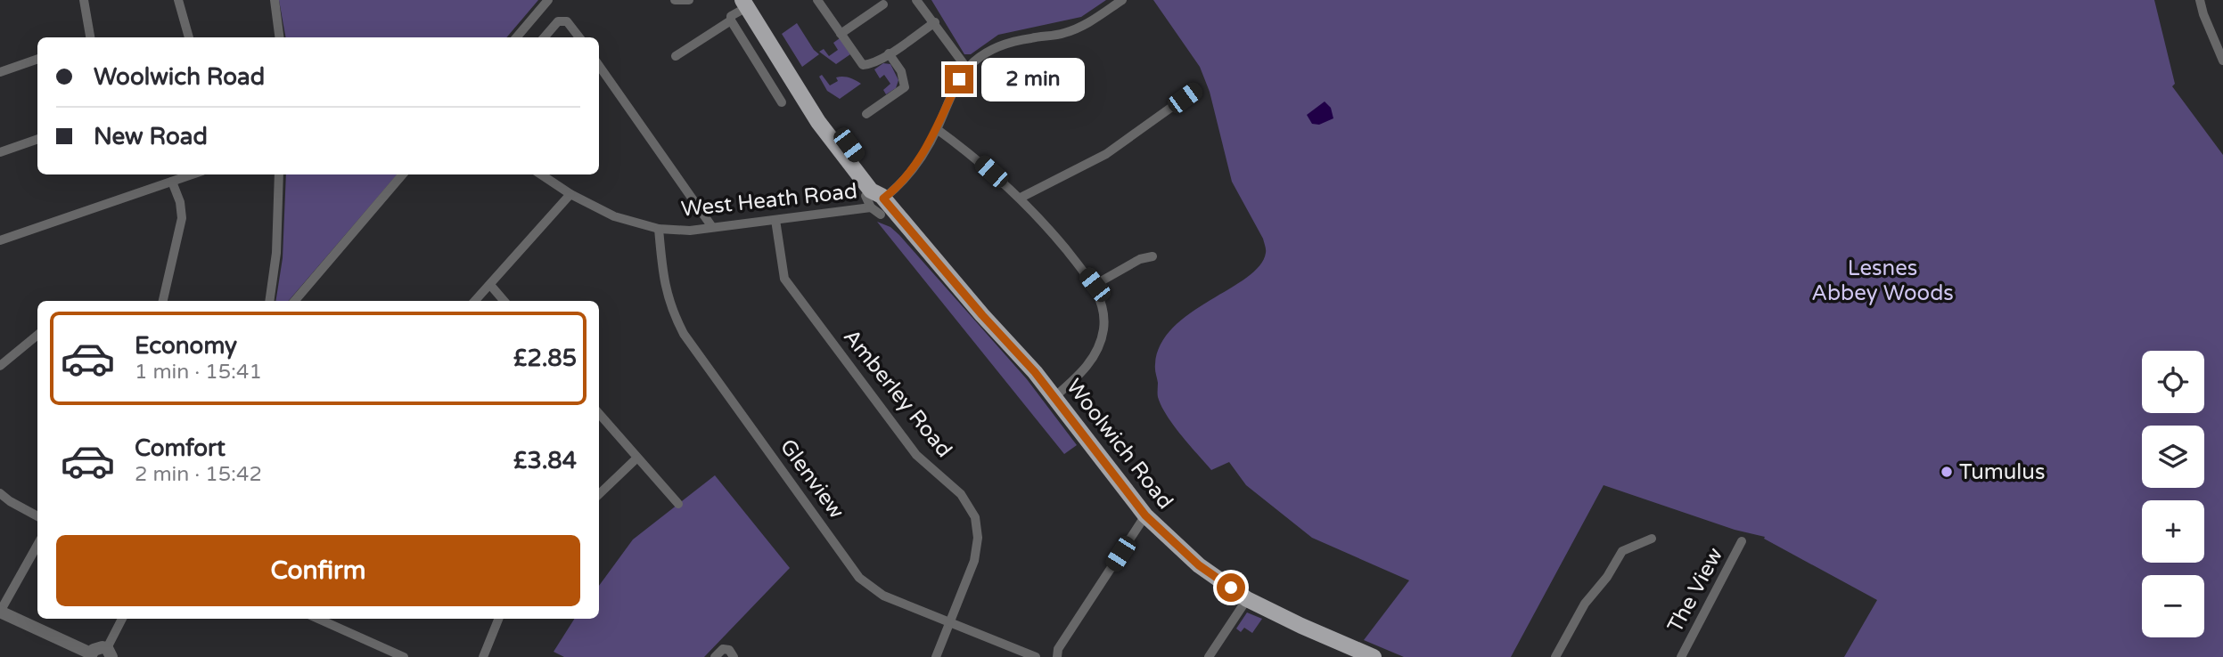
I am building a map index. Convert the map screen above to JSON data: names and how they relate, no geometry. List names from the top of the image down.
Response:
{
  "streets": {
    "main road": ["Woolwich Road"],
    "street": [
      "West Heath Road",
      "Amberley Road",
      "Glenview",
      "The View"
    ]
  },
  "crossings": [
    ["West Heath Road", "Amberley Road"],
    ["West Heath Road", "Woolwich Road"],
    ["West Heath Road", "Glenview"],
    ["Amberley Road", "Glenview"]
  ],
  "parks": ["Lesnes Abbey Woods"],
  "places": ["Tumulus"],
  "page": {
    "banner": ["Woolwich Road", "New Road"],
    "bubble": "2 min",
    "list": [
      {
        "name": "Economy",
        "note": "1 min · 15:41",
        "value": "£2.85"
      },
      {
        "name": "Comfort",
        "note": "2 min · 15:42",
        "value": "£3.84"
      }
    ],
    "map_buttons": ["+", "−"],
    "buttons": "Confirm"
  }
}
